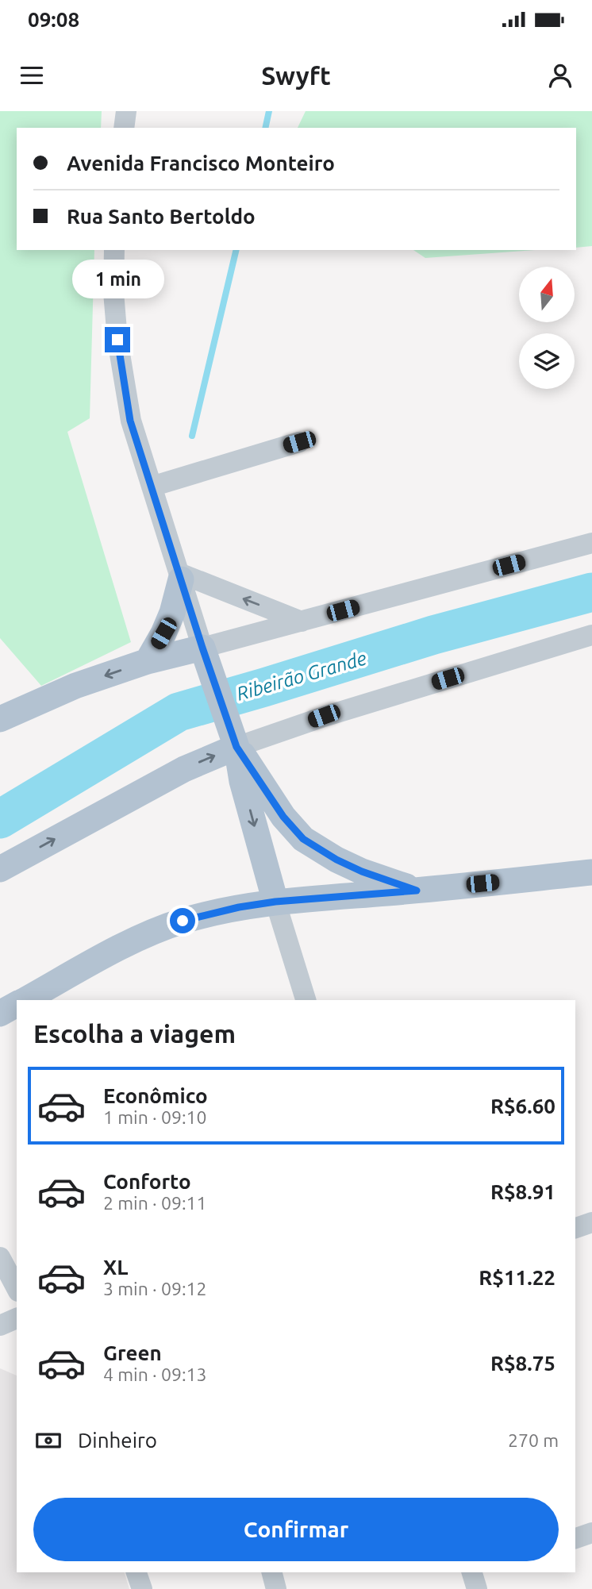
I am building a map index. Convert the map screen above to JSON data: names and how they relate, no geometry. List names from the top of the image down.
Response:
{
  "water": ["Ribeirão Grande"],
  "north": "top",
  "page": {
    "status": "09:08",
    "header": "Swyft",
    "banner": ["Avenida Francisco Monteiro", "Rua Santo Bertoldo"],
    "bubble": "1 min",
    "heading": "Escolha a viagem",
    "list": [
      {
        "name": "Econômico",
        "note": "1 min · 09:10",
        "value": "R$6.60"
      },
      {
        "name": "Conforto",
        "note": "2 min · 09:11",
        "value": "R$8.91"
      },
      {
        "name": "XL",
        "note": "3 min · 09:12",
        "value": "R$11.22"
      },
      {
        "name": "Green",
        "note": "4 min · 09:13",
        "value": "R$8.75"
      }
    ],
    "pay": ["Dinheiro", "270 m"],
    "buttons": "Confirmar"
  }
}
